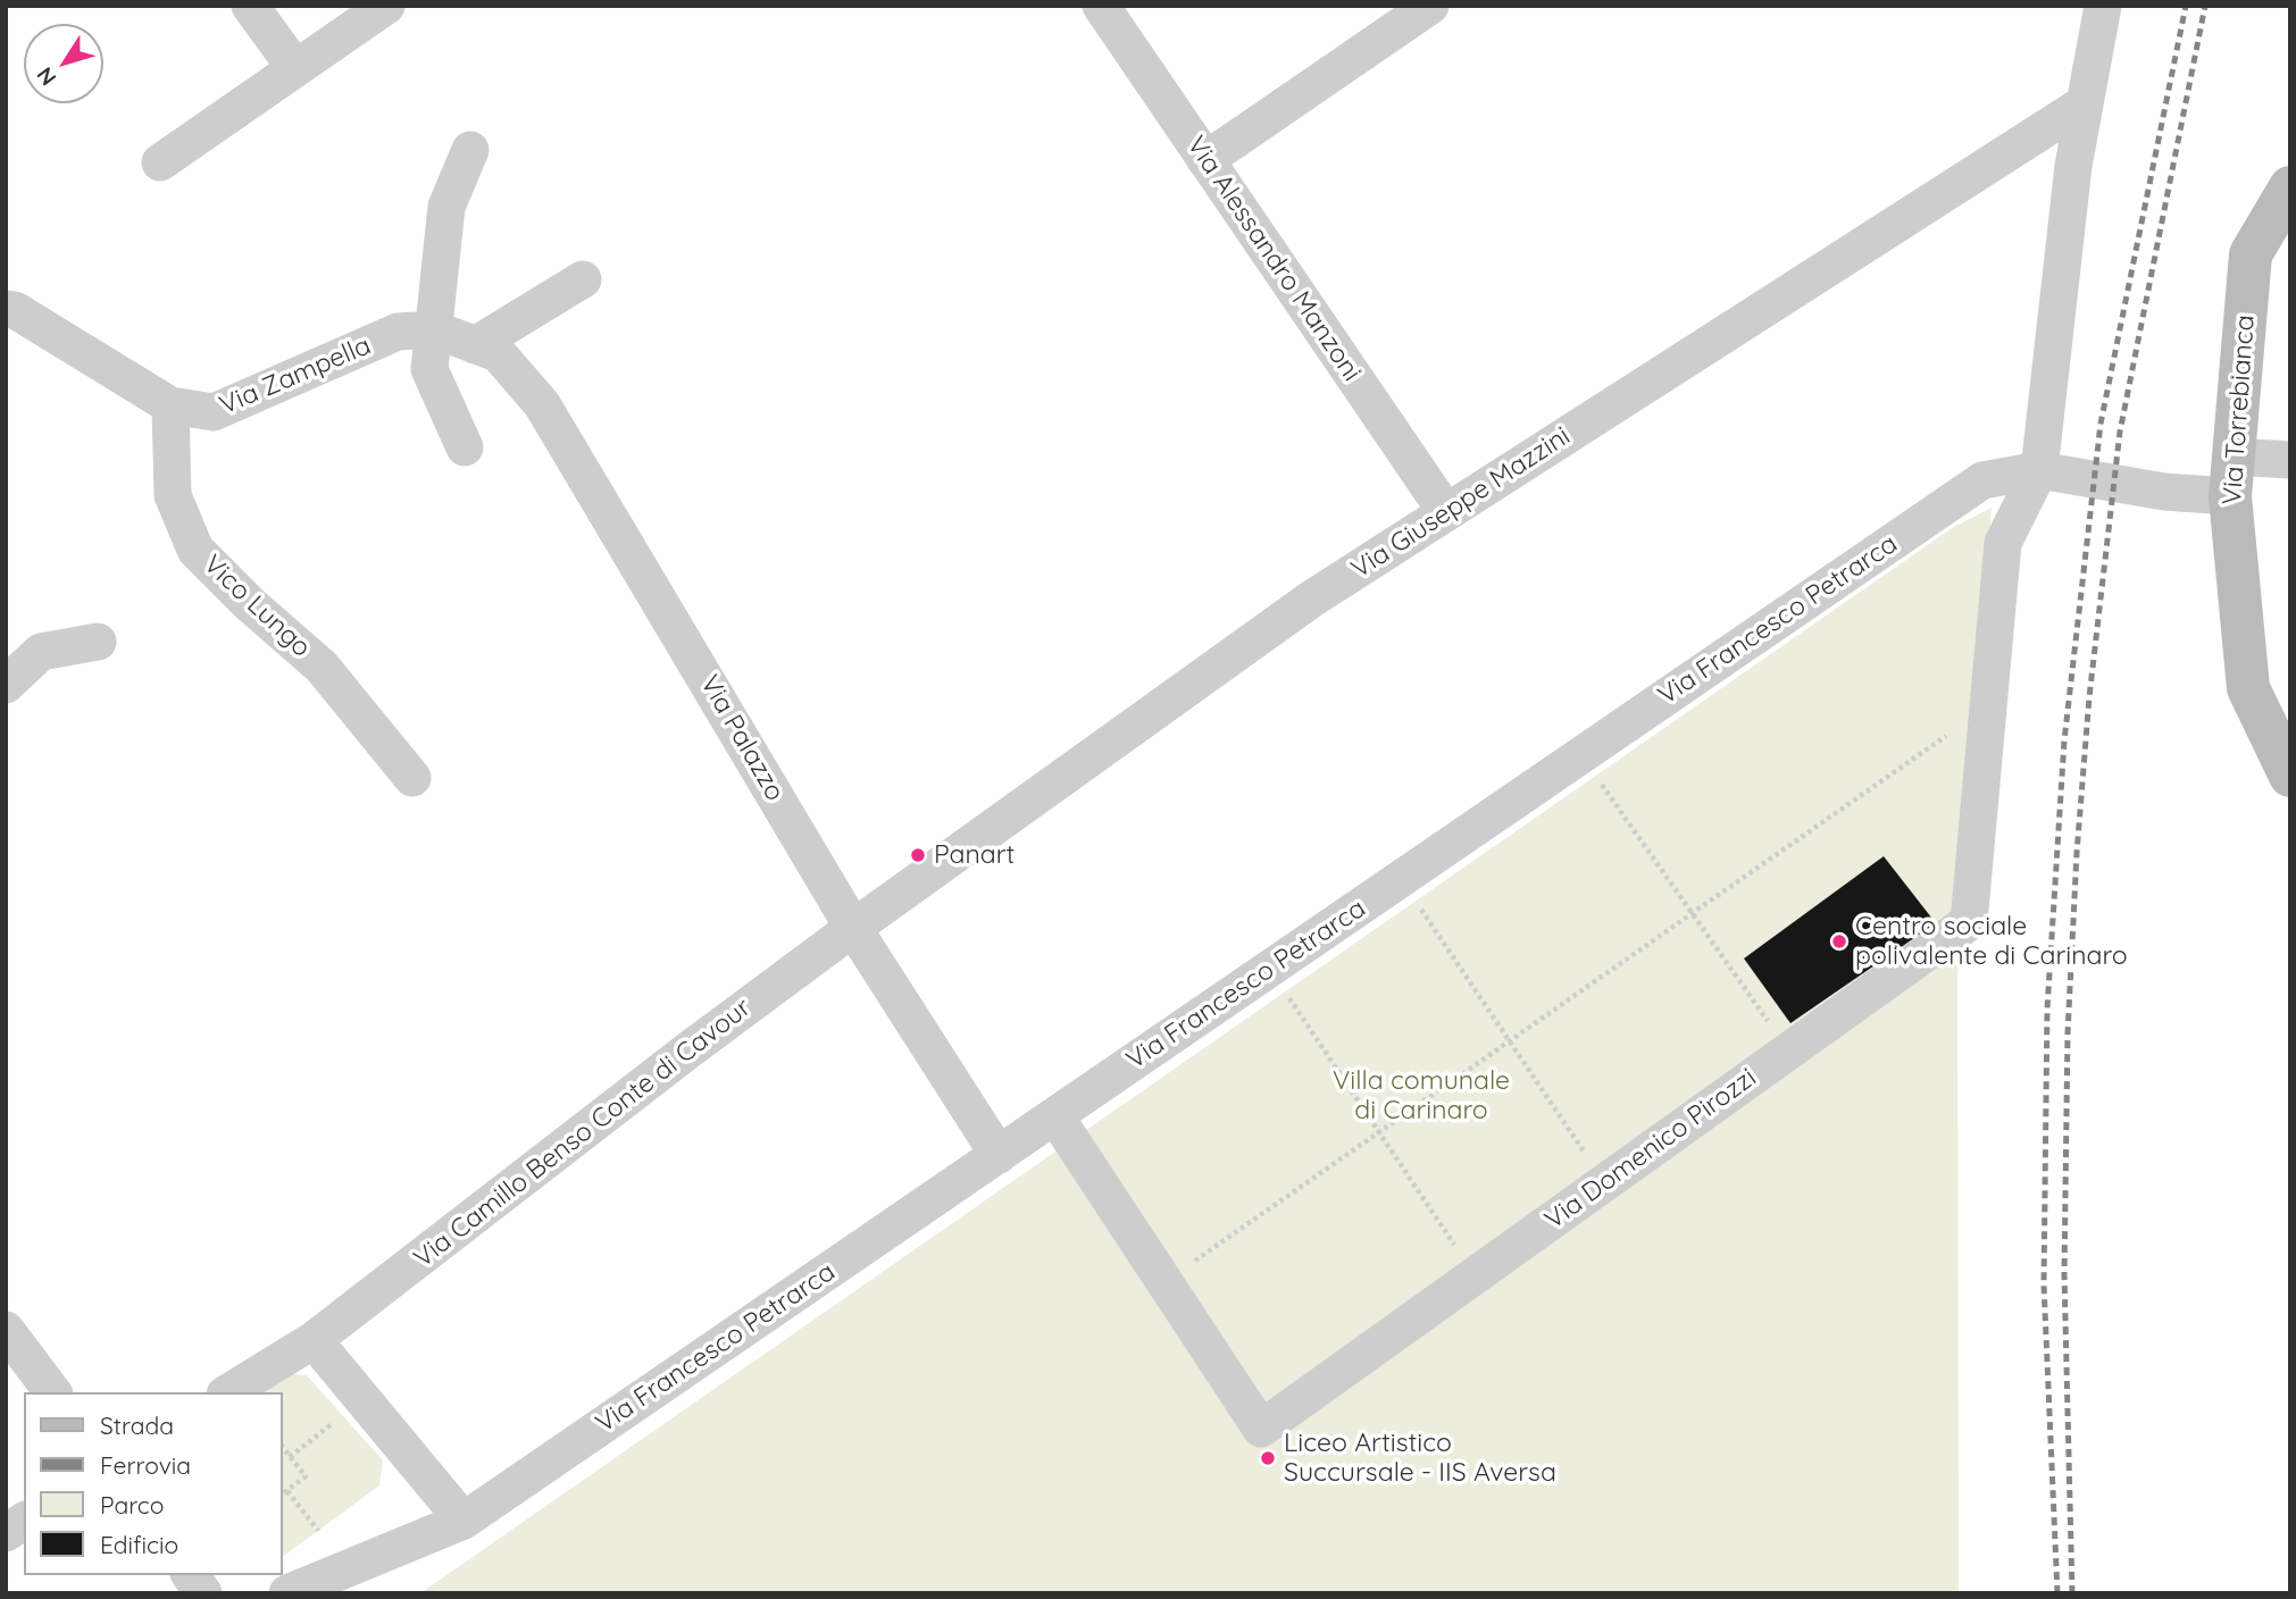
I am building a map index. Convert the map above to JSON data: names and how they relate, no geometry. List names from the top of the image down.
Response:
{
  "streets": {
    "main road": ["Via Torrebianca"],
    "street": [
      "Via Alessandro Manzoni",
      "Via Zampella",
      "Via Giuseppe Mazzini",
      "Vico Lungo",
      "Via Francesco Petrarca",
      "Via Palazzo",
      "Via Camillo Benso Conte di Cavour",
      "Via Domenico Pirozzi"
    ]
  },
  "crossings": [
    ["Via Alessandro Manzoni", "Via Giuseppe Mazzini"],
    ["Via Zampella", "Vico Lungo"],
    ["Via Zampella", "Via Palazzo"],
    ["Via Giuseppe Mazzini", "Via Palazzo"],
    ["Via Giuseppe Mazzini", "Via Camillo Benso Conte di Cavour"],
    ["Via Francesco Petrarca", "Via Palazzo"],
    ["Via Francesco Petrarca", "Via Domenico Pirozzi"],
    ["Via Palazzo", "Via Camillo Benso Conte di Cavour"]
  ],
  "parks": ["Villa comunale di Carinaro"],
  "places": ["Panart", "Centro sociale polivalente di Carinaro", "Liceo Artistico Succursale - IIS Aversa"],
  "legend": [
    "Strada",
    "Ferrovia",
    "Parco",
    "Edificio"
  ],
  "north": "bottom left"
}
